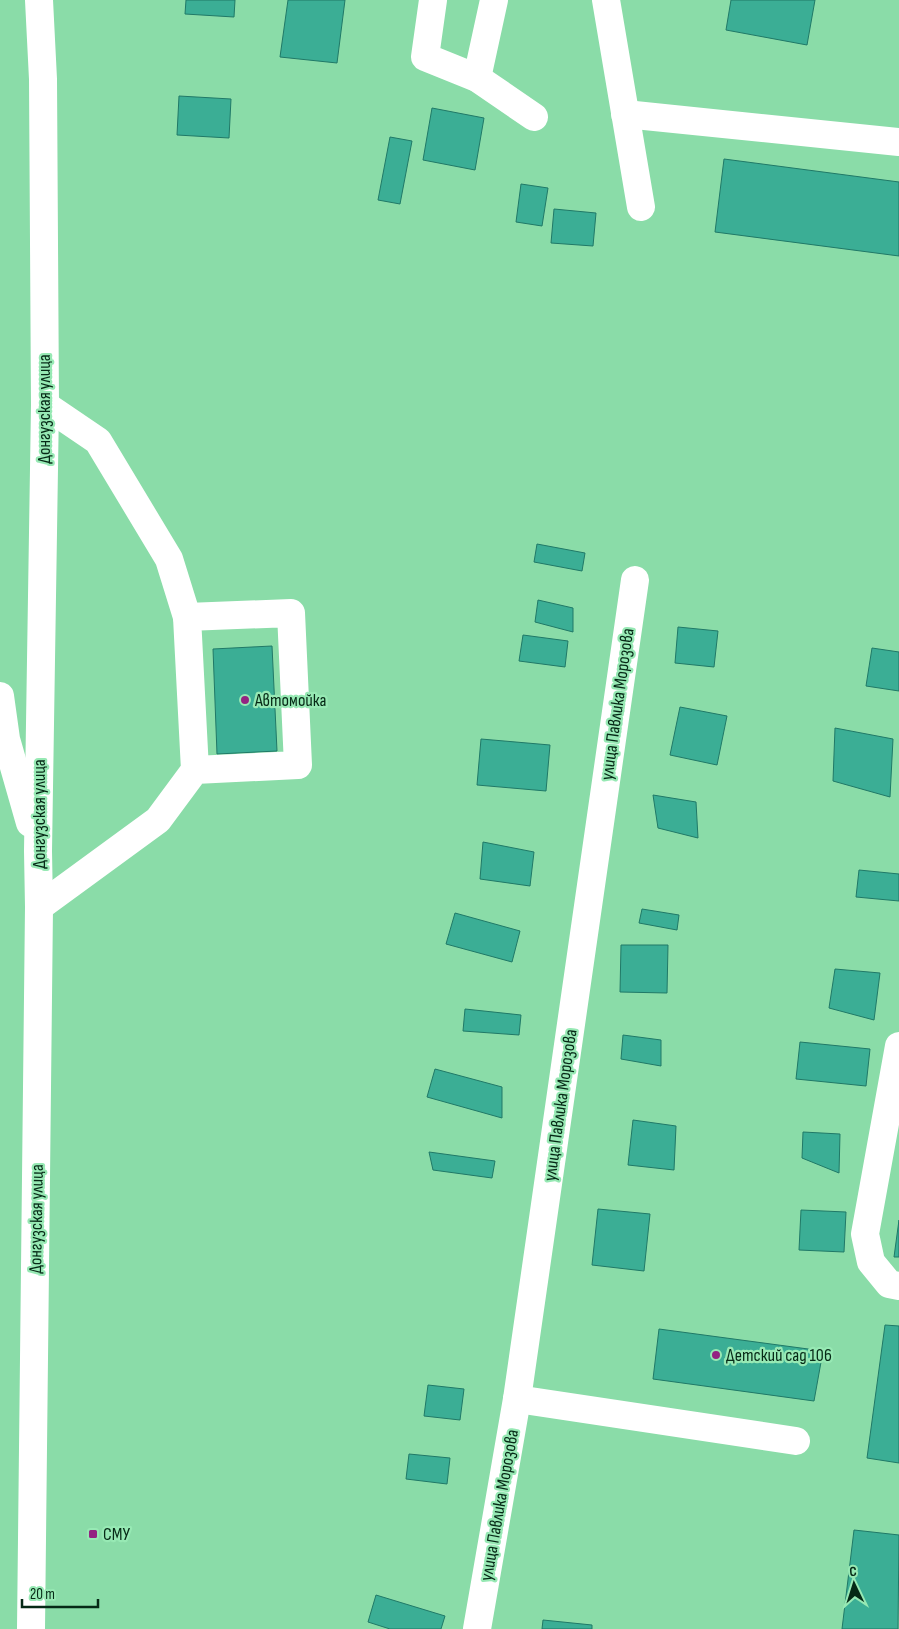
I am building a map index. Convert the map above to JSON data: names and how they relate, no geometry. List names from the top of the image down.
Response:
{
  "streets": {
    "main road": ["Донгузская улица", "улица Павлика Морозова"]
  },
  "places": {
    "other": ["Автомойка", "Детский сад 106"],
    "transit": ["СМУ"]
  },
  "scale_bar": "20 m",
  "north": "top"
}
